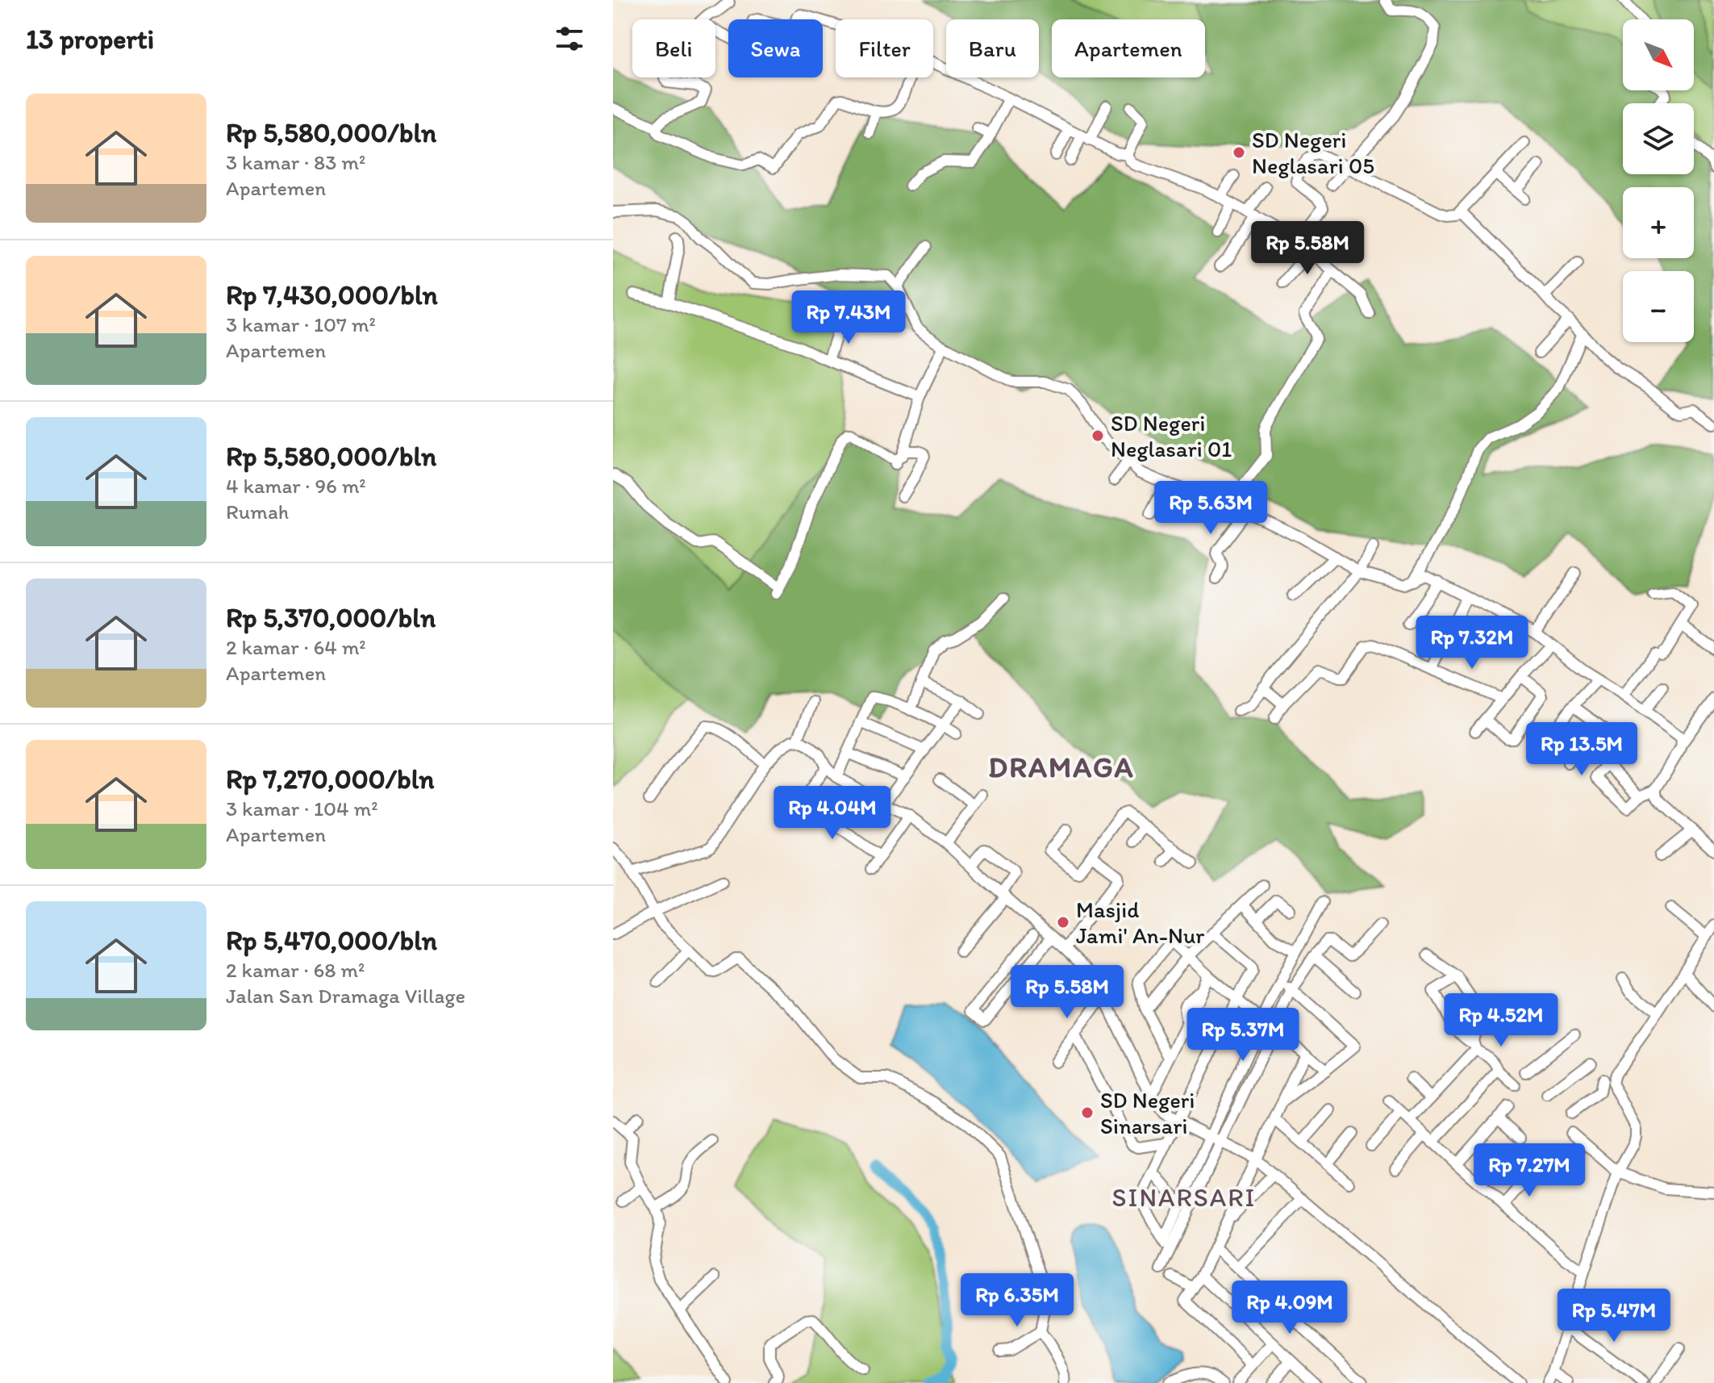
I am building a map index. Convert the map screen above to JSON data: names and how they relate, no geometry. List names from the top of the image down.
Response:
{
  "districts": ["DRAMAGA", "SINARSARI"],
  "places": [
    "SD Negeri Neglasari 05",
    "SD Negeri Neglasari 01",
    "Masjid Jami' An-Nur",
    "SD Negeri Sinarsari"
  ],
  "north": "bottom right",
  "page": {
    "heading": "13 properti",
    "map_buttons": ["+", "−"],
    "chip": [
      "Beli",
      "Sewa",
      "Filter",
      "Baru",
      "Apartemen"
    ],
    "list": [
      {
        "name": "Rp 5,580,000/bln",
        "note": "3 kamar · 83 m² · Apartemen"
      },
      {
        "name": "Rp 7,430,000/bln",
        "note": "3 kamar · 107 m² · Apartemen"
      },
      {
        "name": "Rp 5,580,000/bln",
        "note": "4 kamar · 96 m² · Rumah"
      },
      {
        "name": "Rp 5,370,000/bln",
        "note": "2 kamar · 64 m² · Apartemen"
      },
      {
        "name": "Rp 7,270,000/bln",
        "note": "3 kamar · 104 m² · Apartemen"
      },
      {
        "name": "Rp 5,470,000/bln",
        "note": "2 kamar · 68 m² · Jalan San Dramaga Village"
      }
    ],
    "price": [
      "Rp 5.58M",
      "Rp 7.43M",
      "Rp 5.63M",
      "Rp 7.32M",
      "Rp 13.5M",
      "Rp 4.04M",
      "Rp 5.58M",
      "Rp 4.52M",
      "Rp 5.37M",
      "Rp 7.27M",
      "Rp 6.35M",
      "Rp 4.09M",
      "Rp 5.47M"
    ]
  }
}
